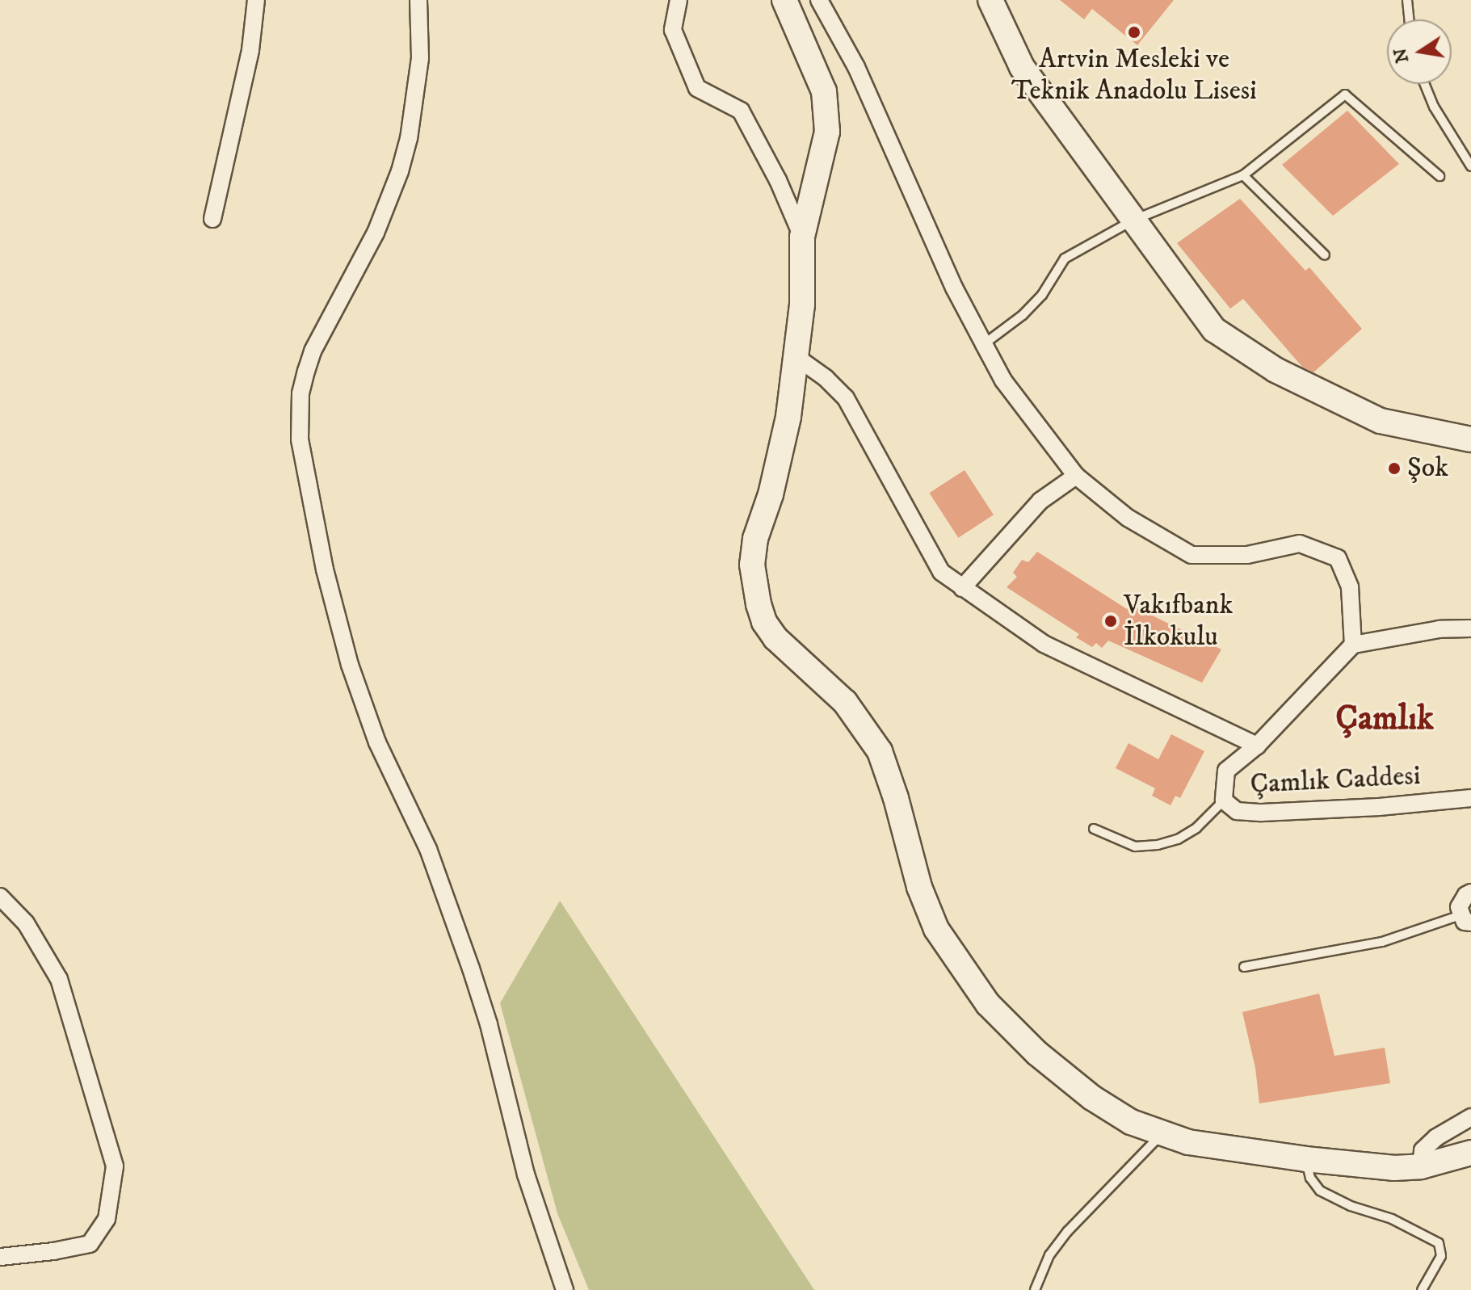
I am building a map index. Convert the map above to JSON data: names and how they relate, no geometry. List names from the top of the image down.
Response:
{
  "streets": {
    "street": ["Çamlık Caddesi"]
  },
  "districts": ["Çamlık"],
  "places": ["Artvin Mesleki ve Teknik Anadolu Lisesi", "Şok", "Vakıfbank İlkokulu"],
  "north": "left"
}
